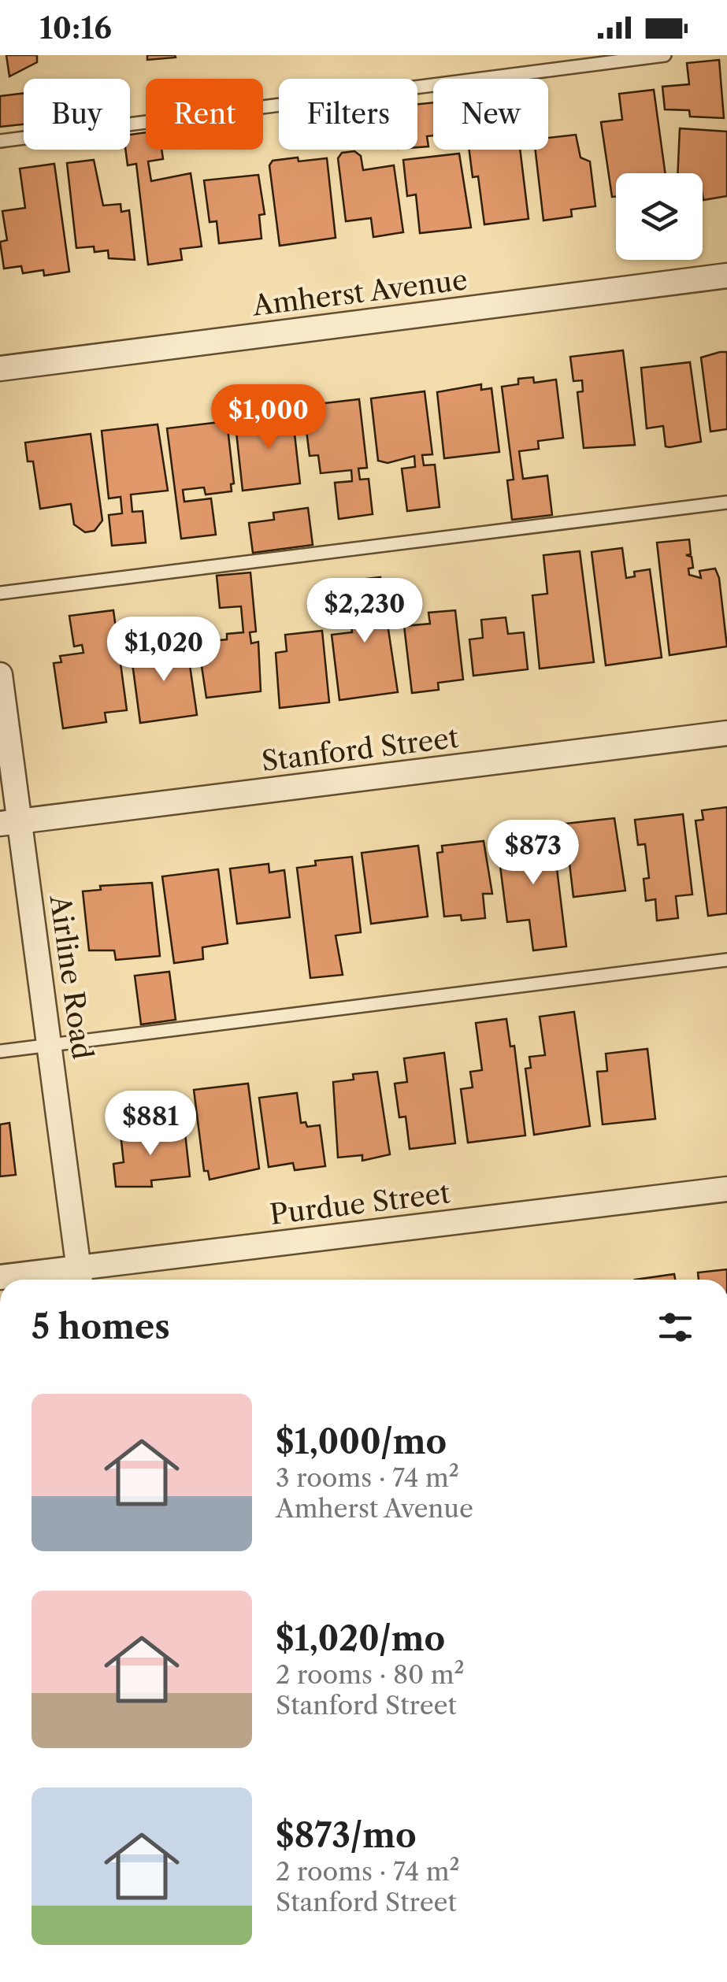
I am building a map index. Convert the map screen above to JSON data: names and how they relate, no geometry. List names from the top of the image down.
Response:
{
  "streets": {
    "street": [
      "Amherst Avenue",
      "Stanford Street",
      "Airline Road",
      "Purdue Street"
    ]
  },
  "crossings": [
    ["Stanford Street", "Airline Road"],
    ["Airline Road", "Purdue Street"]
  ],
  "page": {
    "status": "10:16",
    "chip": [
      "Buy",
      "Rent",
      "Filters",
      "New"
    ],
    "price": [
      "$1,000",
      "$2,230",
      "$1,020",
      "$873",
      "$881"
    ],
    "heading": "5 homes",
    "list": [
      {
        "name": "$1,000/mo",
        "note": "3 rooms · 74 m² · Amherst Avenue"
      },
      {
        "name": "$1,020/mo",
        "note": "2 rooms · 80 m² · Stanford Street"
      },
      {
        "name": "$873/mo",
        "note": "2 rooms · 74 m² · Stanford Street"
      }
    ]
  }
}
